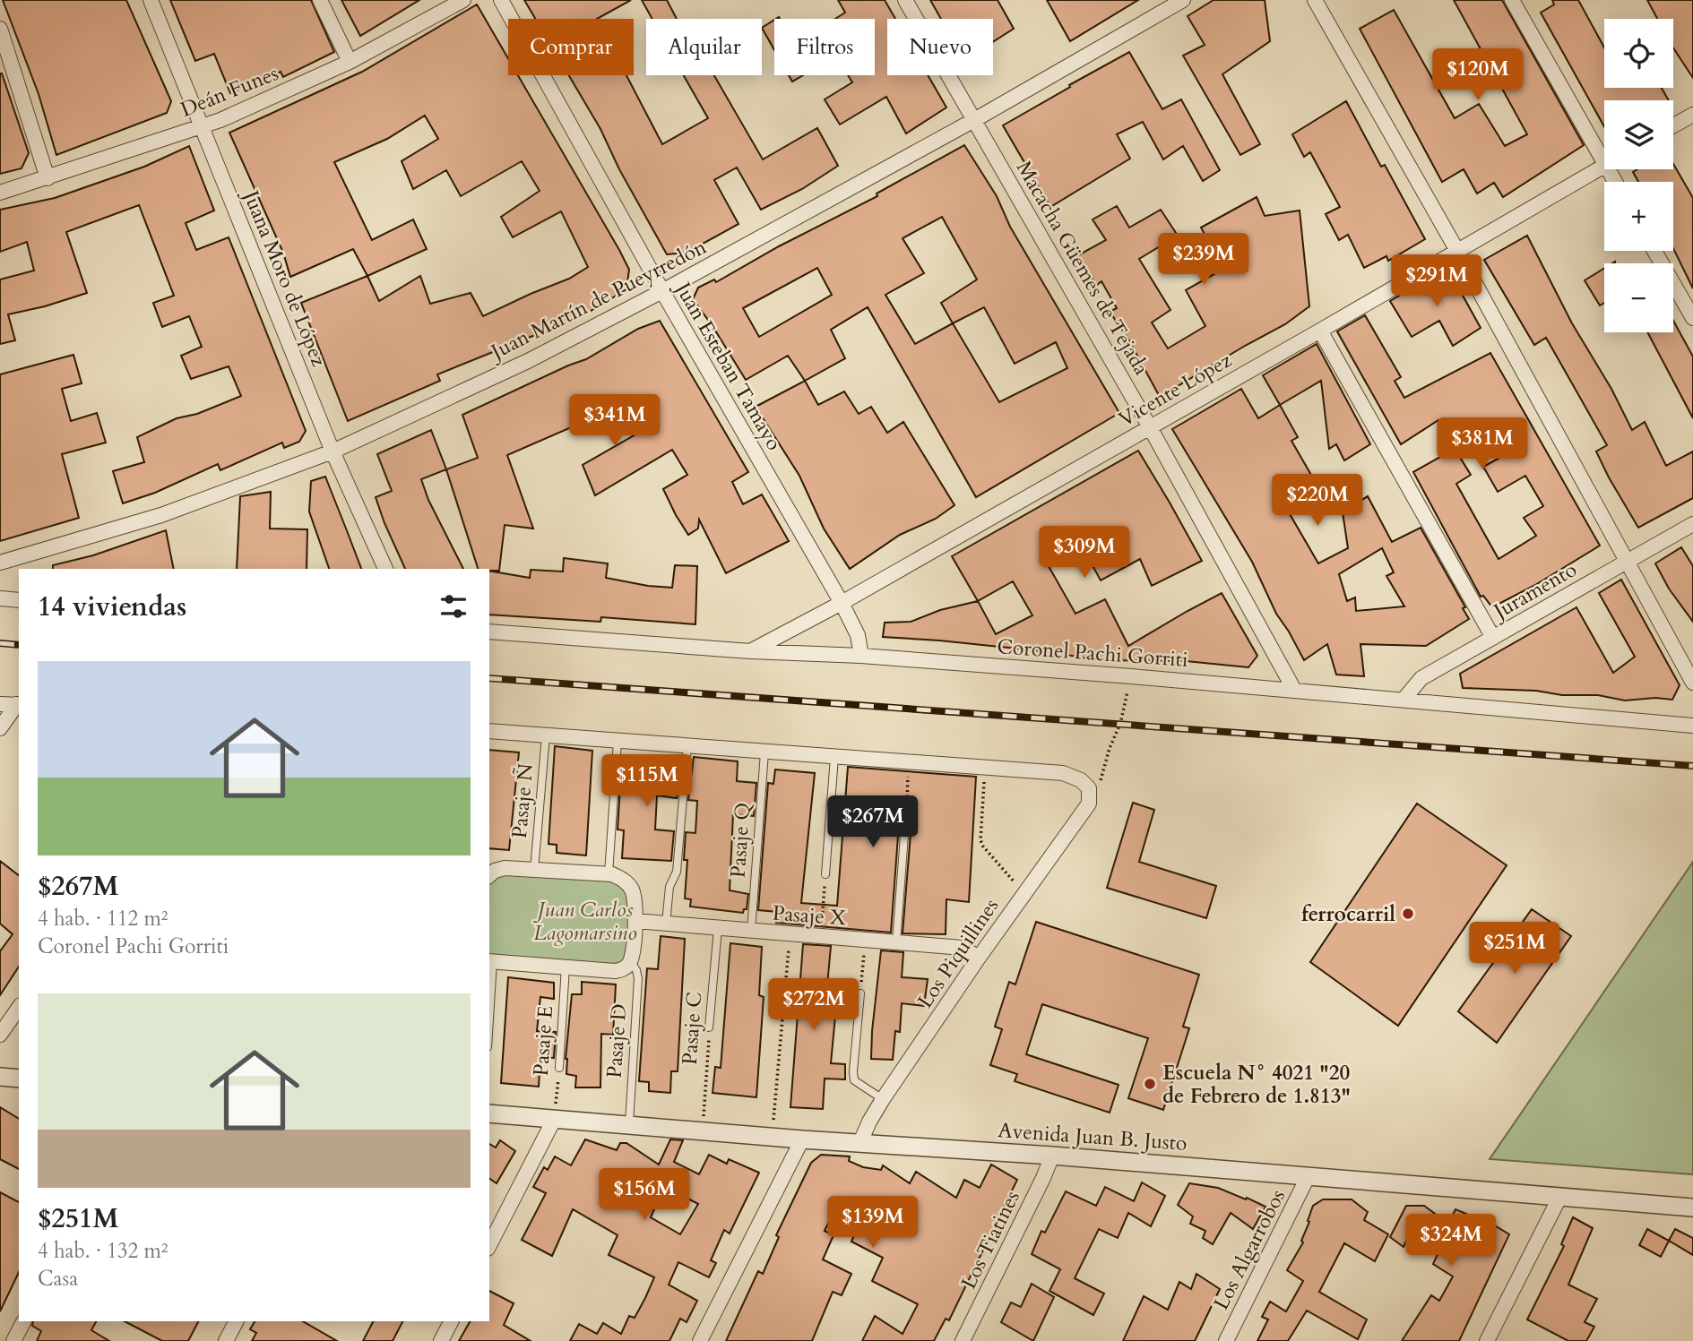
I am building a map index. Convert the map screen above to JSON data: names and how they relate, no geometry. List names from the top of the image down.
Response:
{
  "streets": {
    "street": [
      "Deán Funes",
      "Macacha Güemes de Tejada",
      "Juana Moro de López",
      "Juan Martín de Pueyrredón",
      "Juan Esteban Tamayo",
      "Vicente López",
      "Juramento",
      "Coronel Pachi Gorriti",
      "Pasaje X",
      "Los Piquillines",
      "Avenida Juan B. Justo",
      "Los Tiatines",
      "Los Algarrobos"
    ],
    "lane": [
      "Pasaje Ñ",
      "Pasaje Q",
      "Pasaje C",
      "Pasaje E",
      "Pasaje D"
    ]
  },
  "crossings": [
    ["Deán Funes", "Juana Moro de López"],
    ["Macacha Güemes de Tejada", "Juan Martín de Pueyrredón"],
    ["Macacha Güemes de Tejada", "Vicente López"],
    ["Macacha Güemes de Tejada", "Coronel Pachi Gorriti"],
    ["Juana Moro de López", "Juan Martín de Pueyrredón"],
    ["Juan Martín de Pueyrredón", "Juan Esteban Tamayo"],
    ["Juan Esteban Tamayo", "Vicente López"],
    ["Juan Esteban Tamayo", "Coronel Pachi Gorriti"],
    ["Vicente López", "Coronel Pachi Gorriti"],
    ["Juramento", "Coronel Pachi Gorriti"],
    ["Pasaje Q", "Pasaje X"],
    ["Pasaje X", "Los Piquillines"],
    ["Pasaje X", "Pasaje C"],
    ["Los Piquillines", "Avenida Juan B. Justo"],
    ["Pasaje C", "Avenida Juan B. Justo"],
    ["Pasaje E", "Avenida Juan B. Justo"],
    ["Pasaje D", "Avenida Juan B. Justo"],
    ["Avenida Juan B. Justo", "Los Tiatines"],
    ["Avenida Juan B. Justo", "Los Algarrobos"]
  ],
  "parks": ["Juan Carlos Lagomarsino"],
  "places": ["ferrocarril", "Escuela N° 4021 \"20 de Febrero de 1.813\""],
  "page": {
    "map_buttons": ["+", "−"],
    "chip": [
      "Comprar",
      "Alquilar",
      "Filtros",
      "Nuevo"
    ],
    "price": [
      "$120M",
      "$239M",
      "$291M",
      "$341M",
      "$381M",
      "$220M",
      "$309M",
      "$115M",
      "$267M",
      "$251M",
      "$272M",
      "$156M",
      "$139M",
      "$324M"
    ],
    "heading": "14 viviendas",
    "list": [
      {
        "name": "$267M",
        "note": "4 hab. · 112 m² · Coronel Pachi Gorriti"
      },
      {
        "name": "$251M",
        "note": "4 hab. · 132 m² · Casa"
      }
    ]
  }
}
